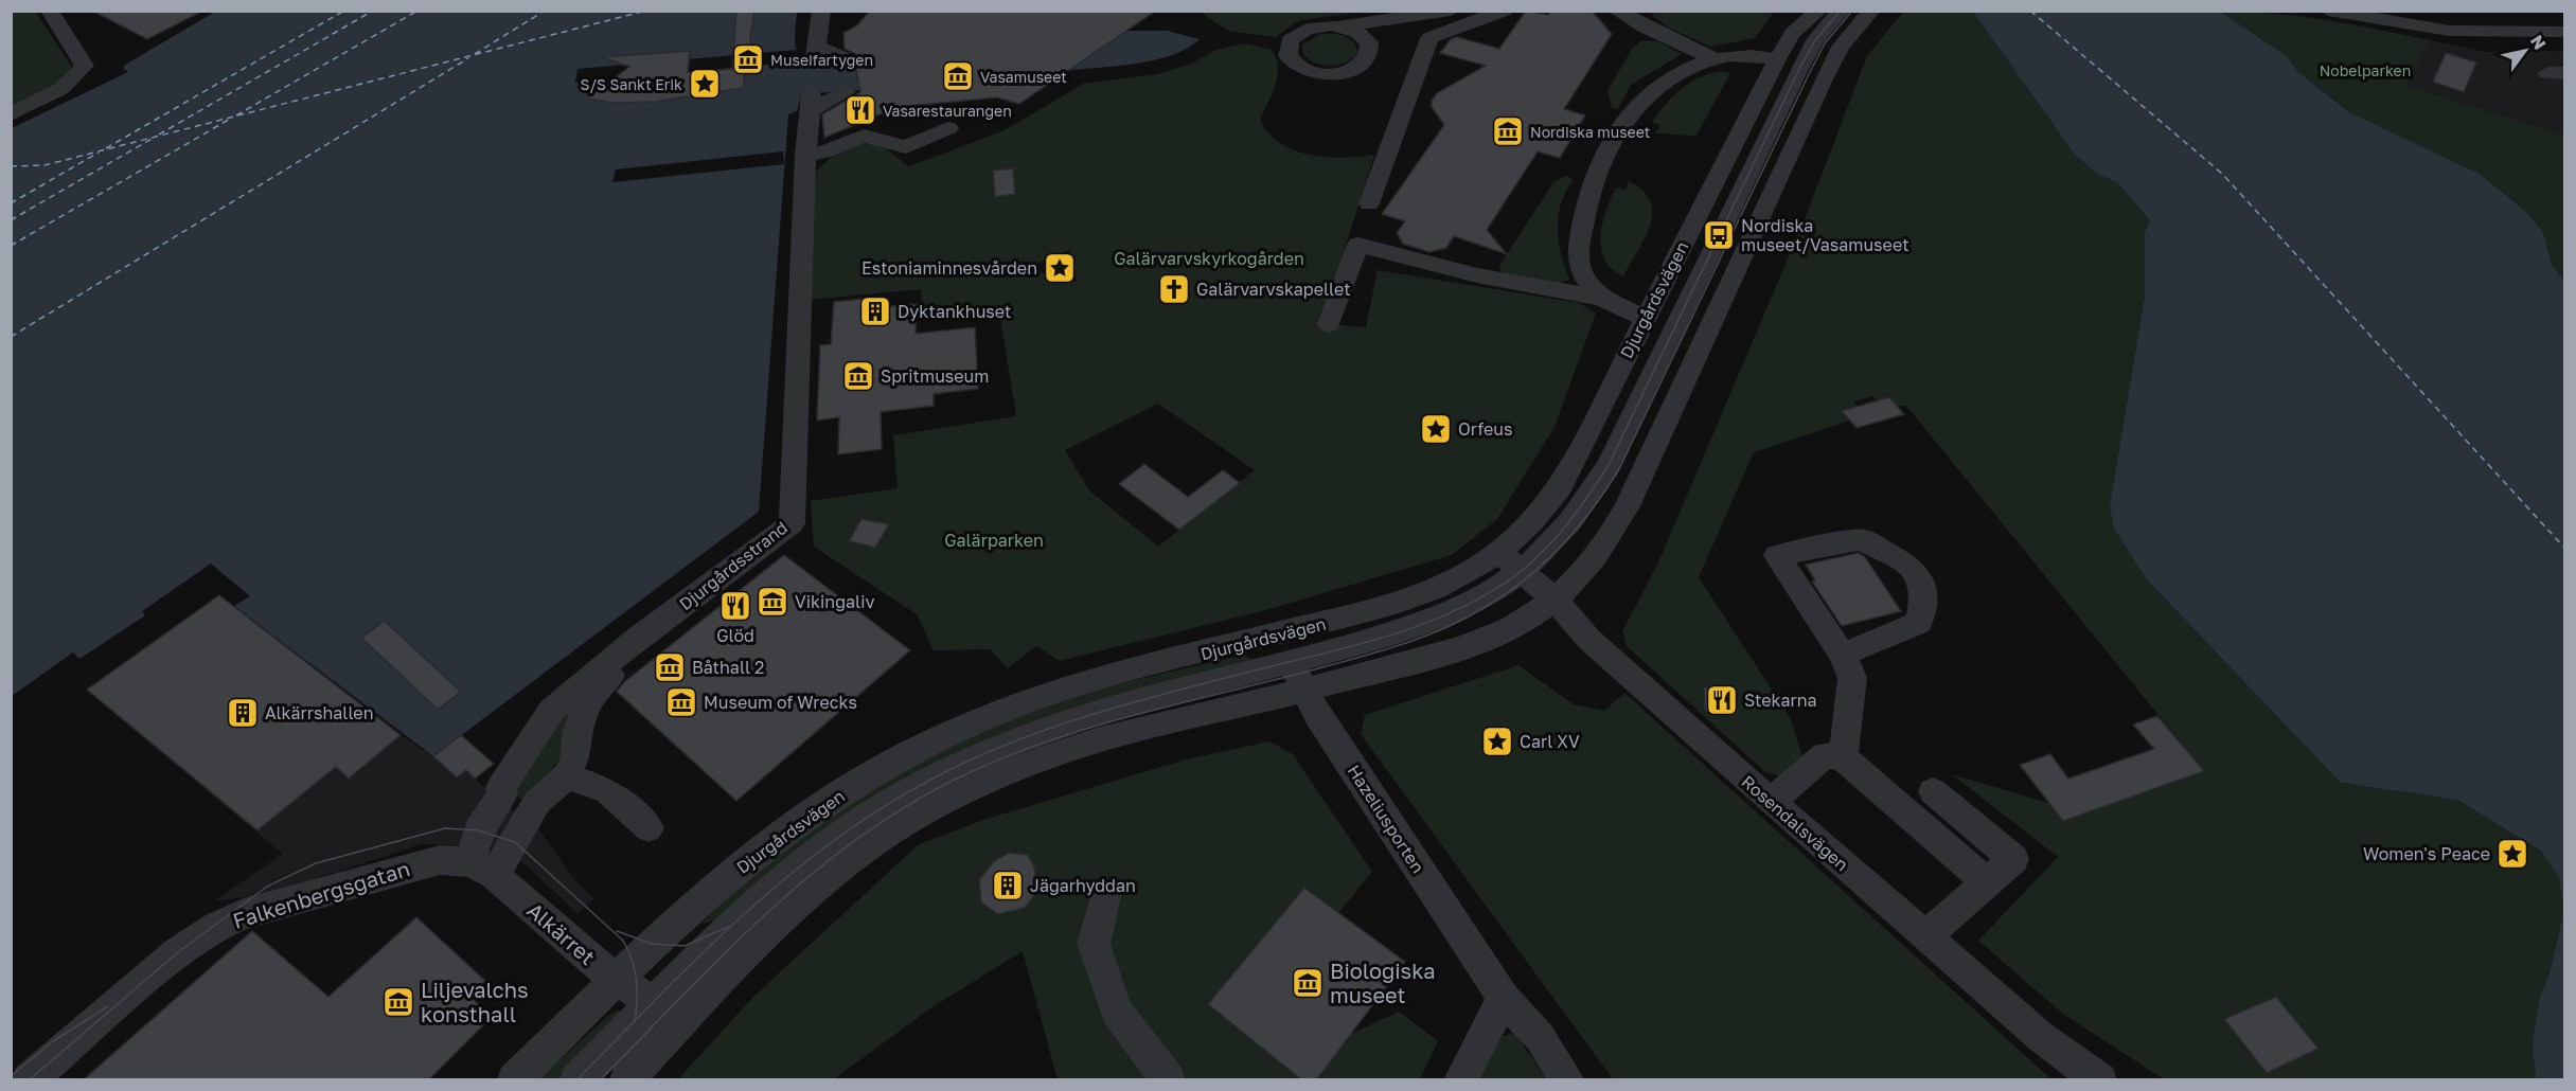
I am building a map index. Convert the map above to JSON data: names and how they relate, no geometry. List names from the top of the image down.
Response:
{
  "streets": {
    "street": [
      "Djurgårdsvägen",
      "Djurgårdsstrand",
      "Hazeliusporten",
      "Rosendalsvägen",
      "Falkenbergsgatan",
      "Alkärret"
    ]
  },
  "crossings": [
    ["Djurgårdsvägen", "Hazeliusporten"],
    ["Djurgårdsvägen", "Rosendalsvägen"],
    ["Djurgårdsvägen", "Alkärret"],
    ["Djurgårdsstrand", "Falkenbergsgatan"],
    ["Djurgårdsstrand", "Alkärret"],
    ["Falkenbergsgatan", "Alkärret"]
  ],
  "parks": ["Nobelparken", "Galärvarvskyrkogården", "Galärparken"],
  "places": {
    "museum": [
      "Museifartygen",
      "Vasamuseet",
      "Nordiska museet",
      "Spritmuseum",
      "Vikingaliv",
      "Båthall 2",
      "Museum of Wrecks",
      "Biologiska museet",
      "Liljevalchs konsthall"
    ],
    "place": [
      "S/S Sankt Erik",
      "Estoniaminnesvården",
      "Orfeus",
      "Carl XV",
      "Women's Peace"
    ],
    "restaurant": ["Vasarestaurangen", "Glöd", "Stekarna"],
    "bus stop": ["Nordiska museet/Vasamuseet"],
    "church": ["Galärvarvskapellet"],
    "building": ["Dyktankhuset", "Alkärrshallen", "Jägarhyddan"]
  },
  "north": "top right"
}
